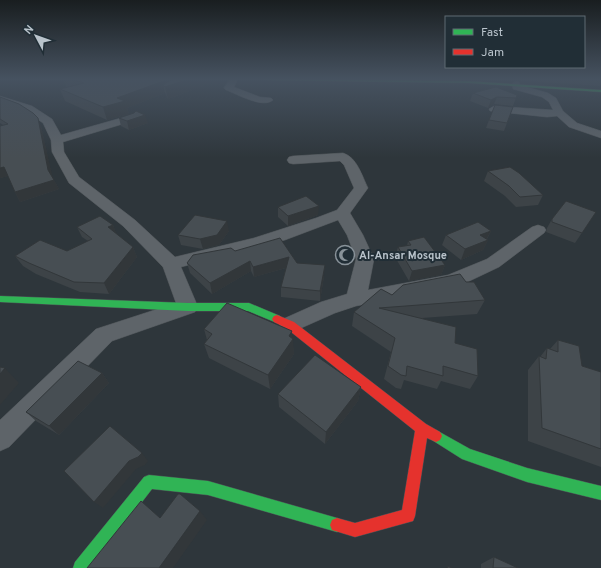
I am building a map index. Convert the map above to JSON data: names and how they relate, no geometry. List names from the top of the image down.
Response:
{
  "places": {
    "mosque": ["Al-Ansar Mosque"]
  },
  "legend": ["Fast", "Jam"],
  "north": "top left"
}
